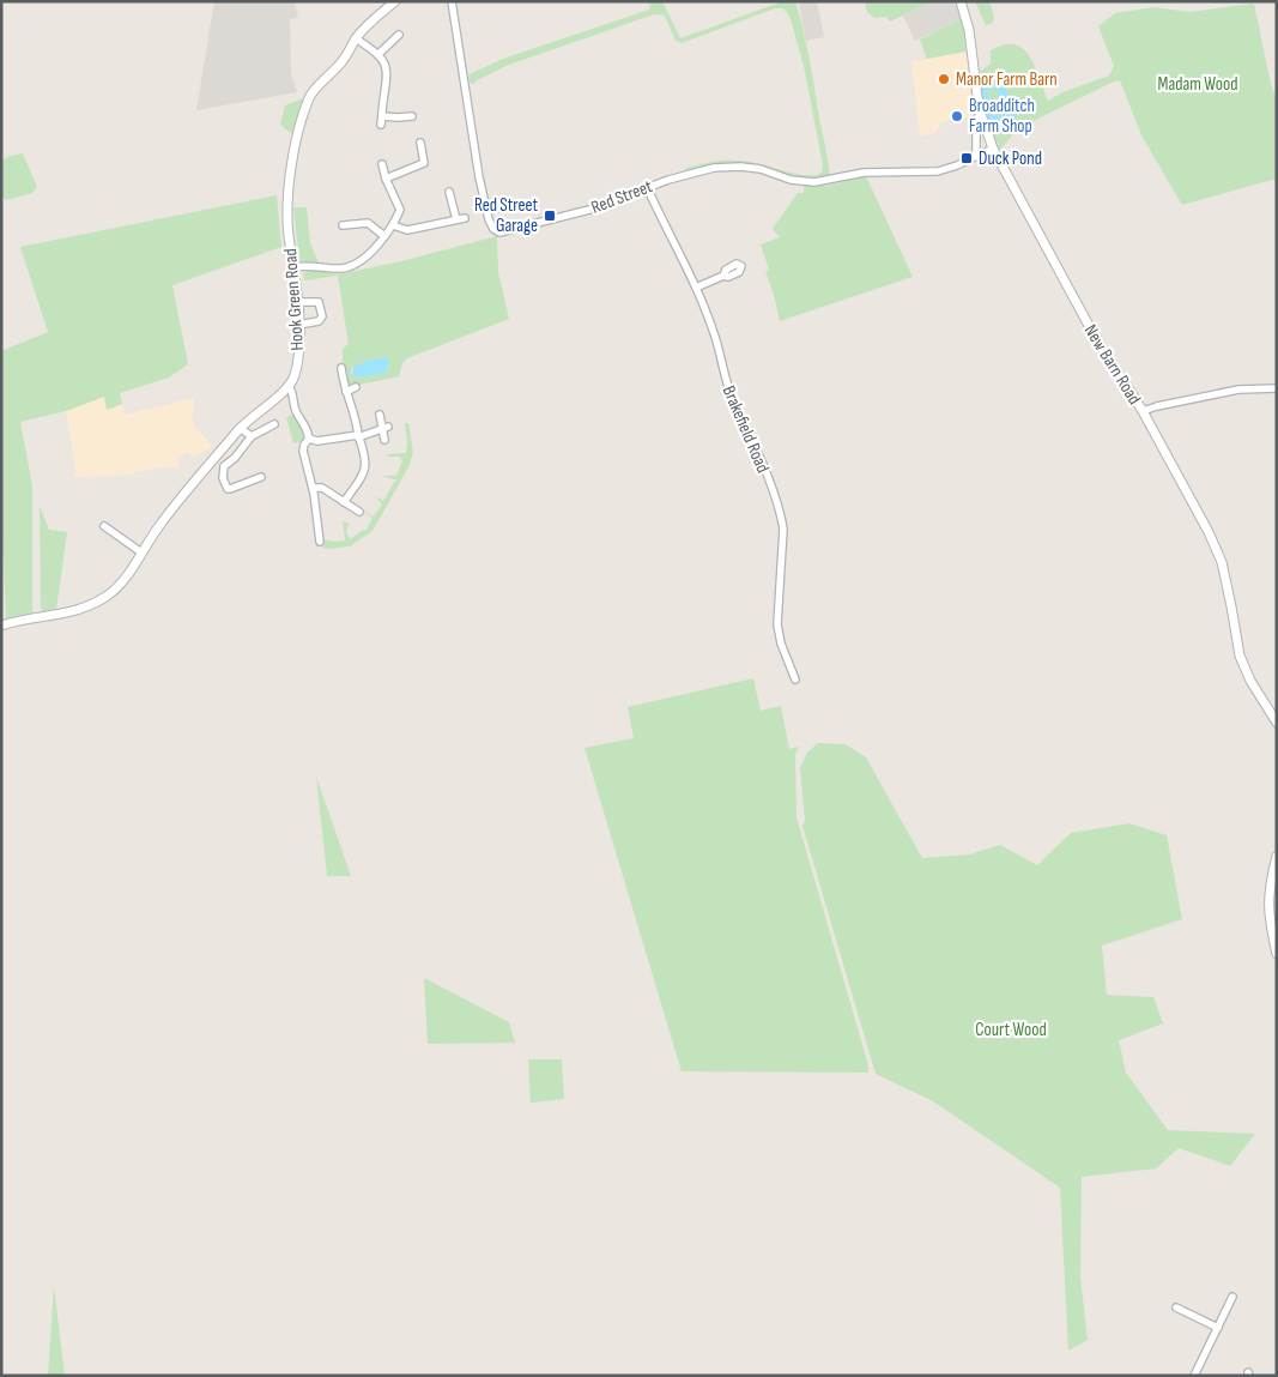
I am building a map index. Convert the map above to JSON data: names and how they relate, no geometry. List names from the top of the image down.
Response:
{
  "streets": {
    "street": [
      "Red Street",
      "Hook Green Road",
      "New Barn Road",
      "Brakefield Road"
    ]
  },
  "crossings": [
    ["Red Street", "New Barn Road"],
    ["Red Street", "Brakefield Road"]
  ],
  "parks": ["Madam Wood", "Court Wood"],
  "places": {
    "other": ["Manor Farm Barn", "Broadditch Farm Shop"],
    "transit": ["Duck Pond", "Red Street Garage"]
  }
}
